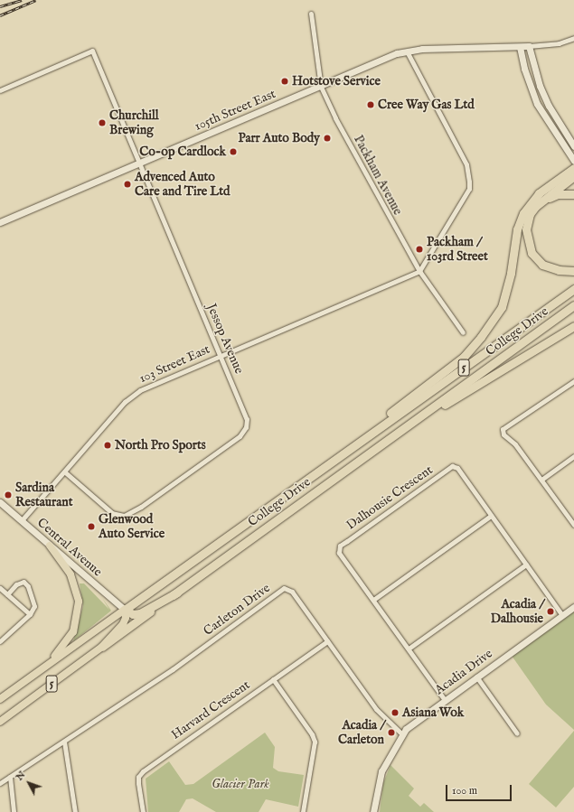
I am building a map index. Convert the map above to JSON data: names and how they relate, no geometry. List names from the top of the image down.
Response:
{
  "streets": {
    "highway": ["College Drive", "5"],
    "street": [
      "105th Street East",
      "Packham Avenue",
      "Jessop Avenue",
      "103 Street East",
      "Dalhousie Crescent",
      "Central Avenue",
      "Carleton Drive",
      "Acadia Drive",
      "Harvard Crescent"
    ]
  },
  "crossings": [
    ["105th Street East", "Packham Avenue"],
    ["105th Street East", "Jessop Avenue"],
    ["Packham Avenue", "103 Street East"],
    ["College Drive", "Central Avenue"],
    ["Jessop Avenue", "103 Street East"],
    ["103 Street East", "Central Avenue"],
    ["Dalhousie Crescent", "Acadia Drive"],
    ["Carleton Drive", "Acadia Drive"],
    ["Carleton Drive", "Harvard Crescent"]
  ],
  "parks": ["Glacier Park"],
  "places": [
    "Hotstove Service",
    "Cree Way Gas Ltd",
    "Churchill Brewing",
    "Parr Auto Body",
    "Co-op Cardlock",
    "Advenced Auto Care and Tire Ltd",
    "Packham / 103rd Street",
    "North Pro Sports",
    "Sardina Restaurant",
    "Glenwood Auto Service",
    "Acadia / Dalhousie",
    "Asiana Wok",
    "Acadia / Carleton"
  ],
  "scale_bar": "100 m",
  "north": "top left"
}
